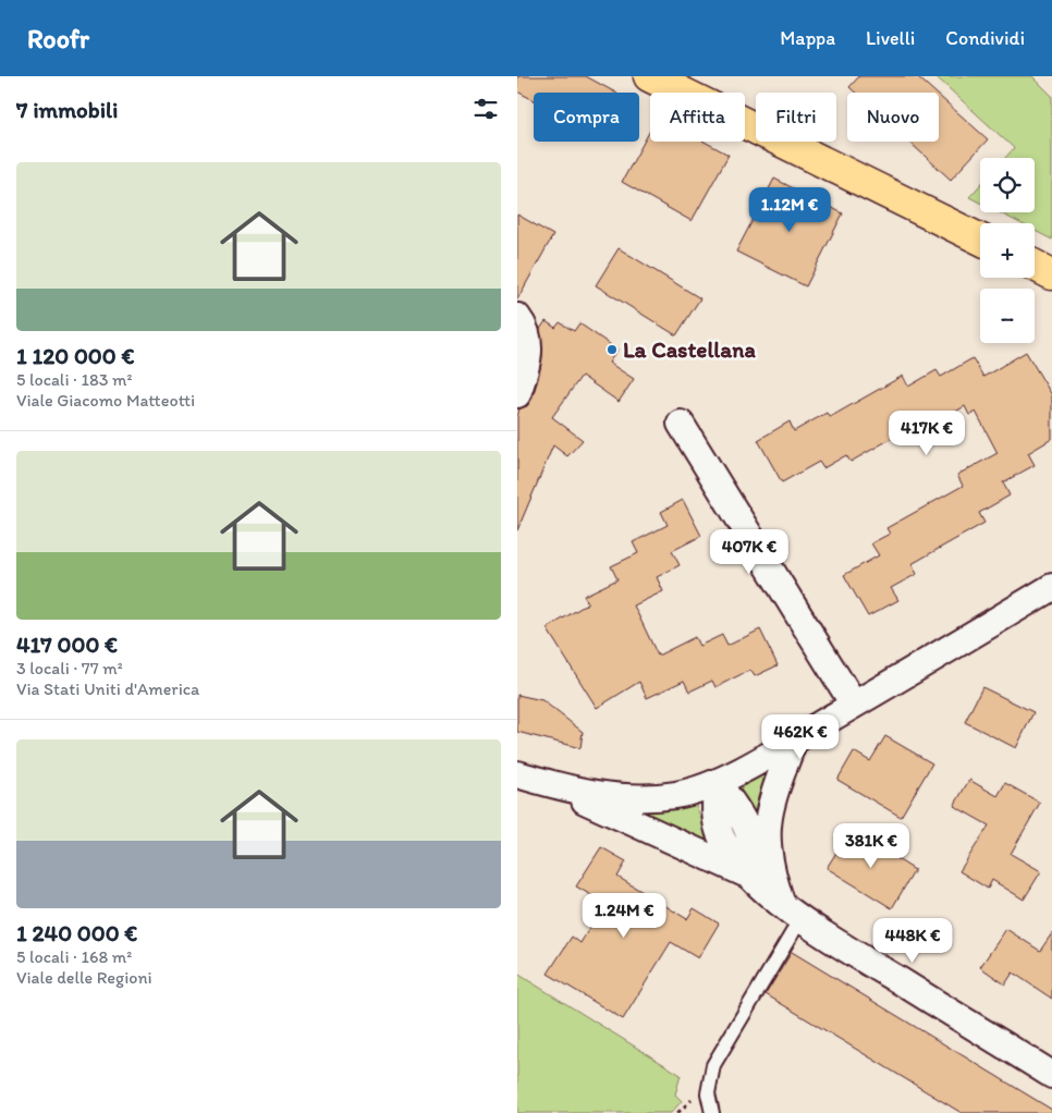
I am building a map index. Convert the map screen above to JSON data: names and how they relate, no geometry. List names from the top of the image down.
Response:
{
  "places": ["La Castellana"],
  "page": {
    "header": "Roofr",
    "nav": ["Mappa", "Livelli", "Condividi"],
    "heading": "7 immobili",
    "chip": [
      "Compra",
      "Affitta",
      "Filtri",
      "Nuovo"
    ],
    "list": [
      {
        "name": "1 120 000 €",
        "note": "5 locali · 183 m² · Viale Giacomo Matteotti"
      },
      {
        "name": "417 000 €",
        "note": "3 locali · 77 m² · Via Stati Uniti d'America"
      },
      {
        "name": "1 240 000 €",
        "note": "5 locali · 168 m² · Viale delle Regioni"
      }
    ],
    "map_buttons": ["+", "−"],
    "price": [
      "1.12M €",
      "417K €",
      "407K €",
      "462K €",
      "381K €",
      "1.24M €",
      "448K €"
    ]
  }
}
